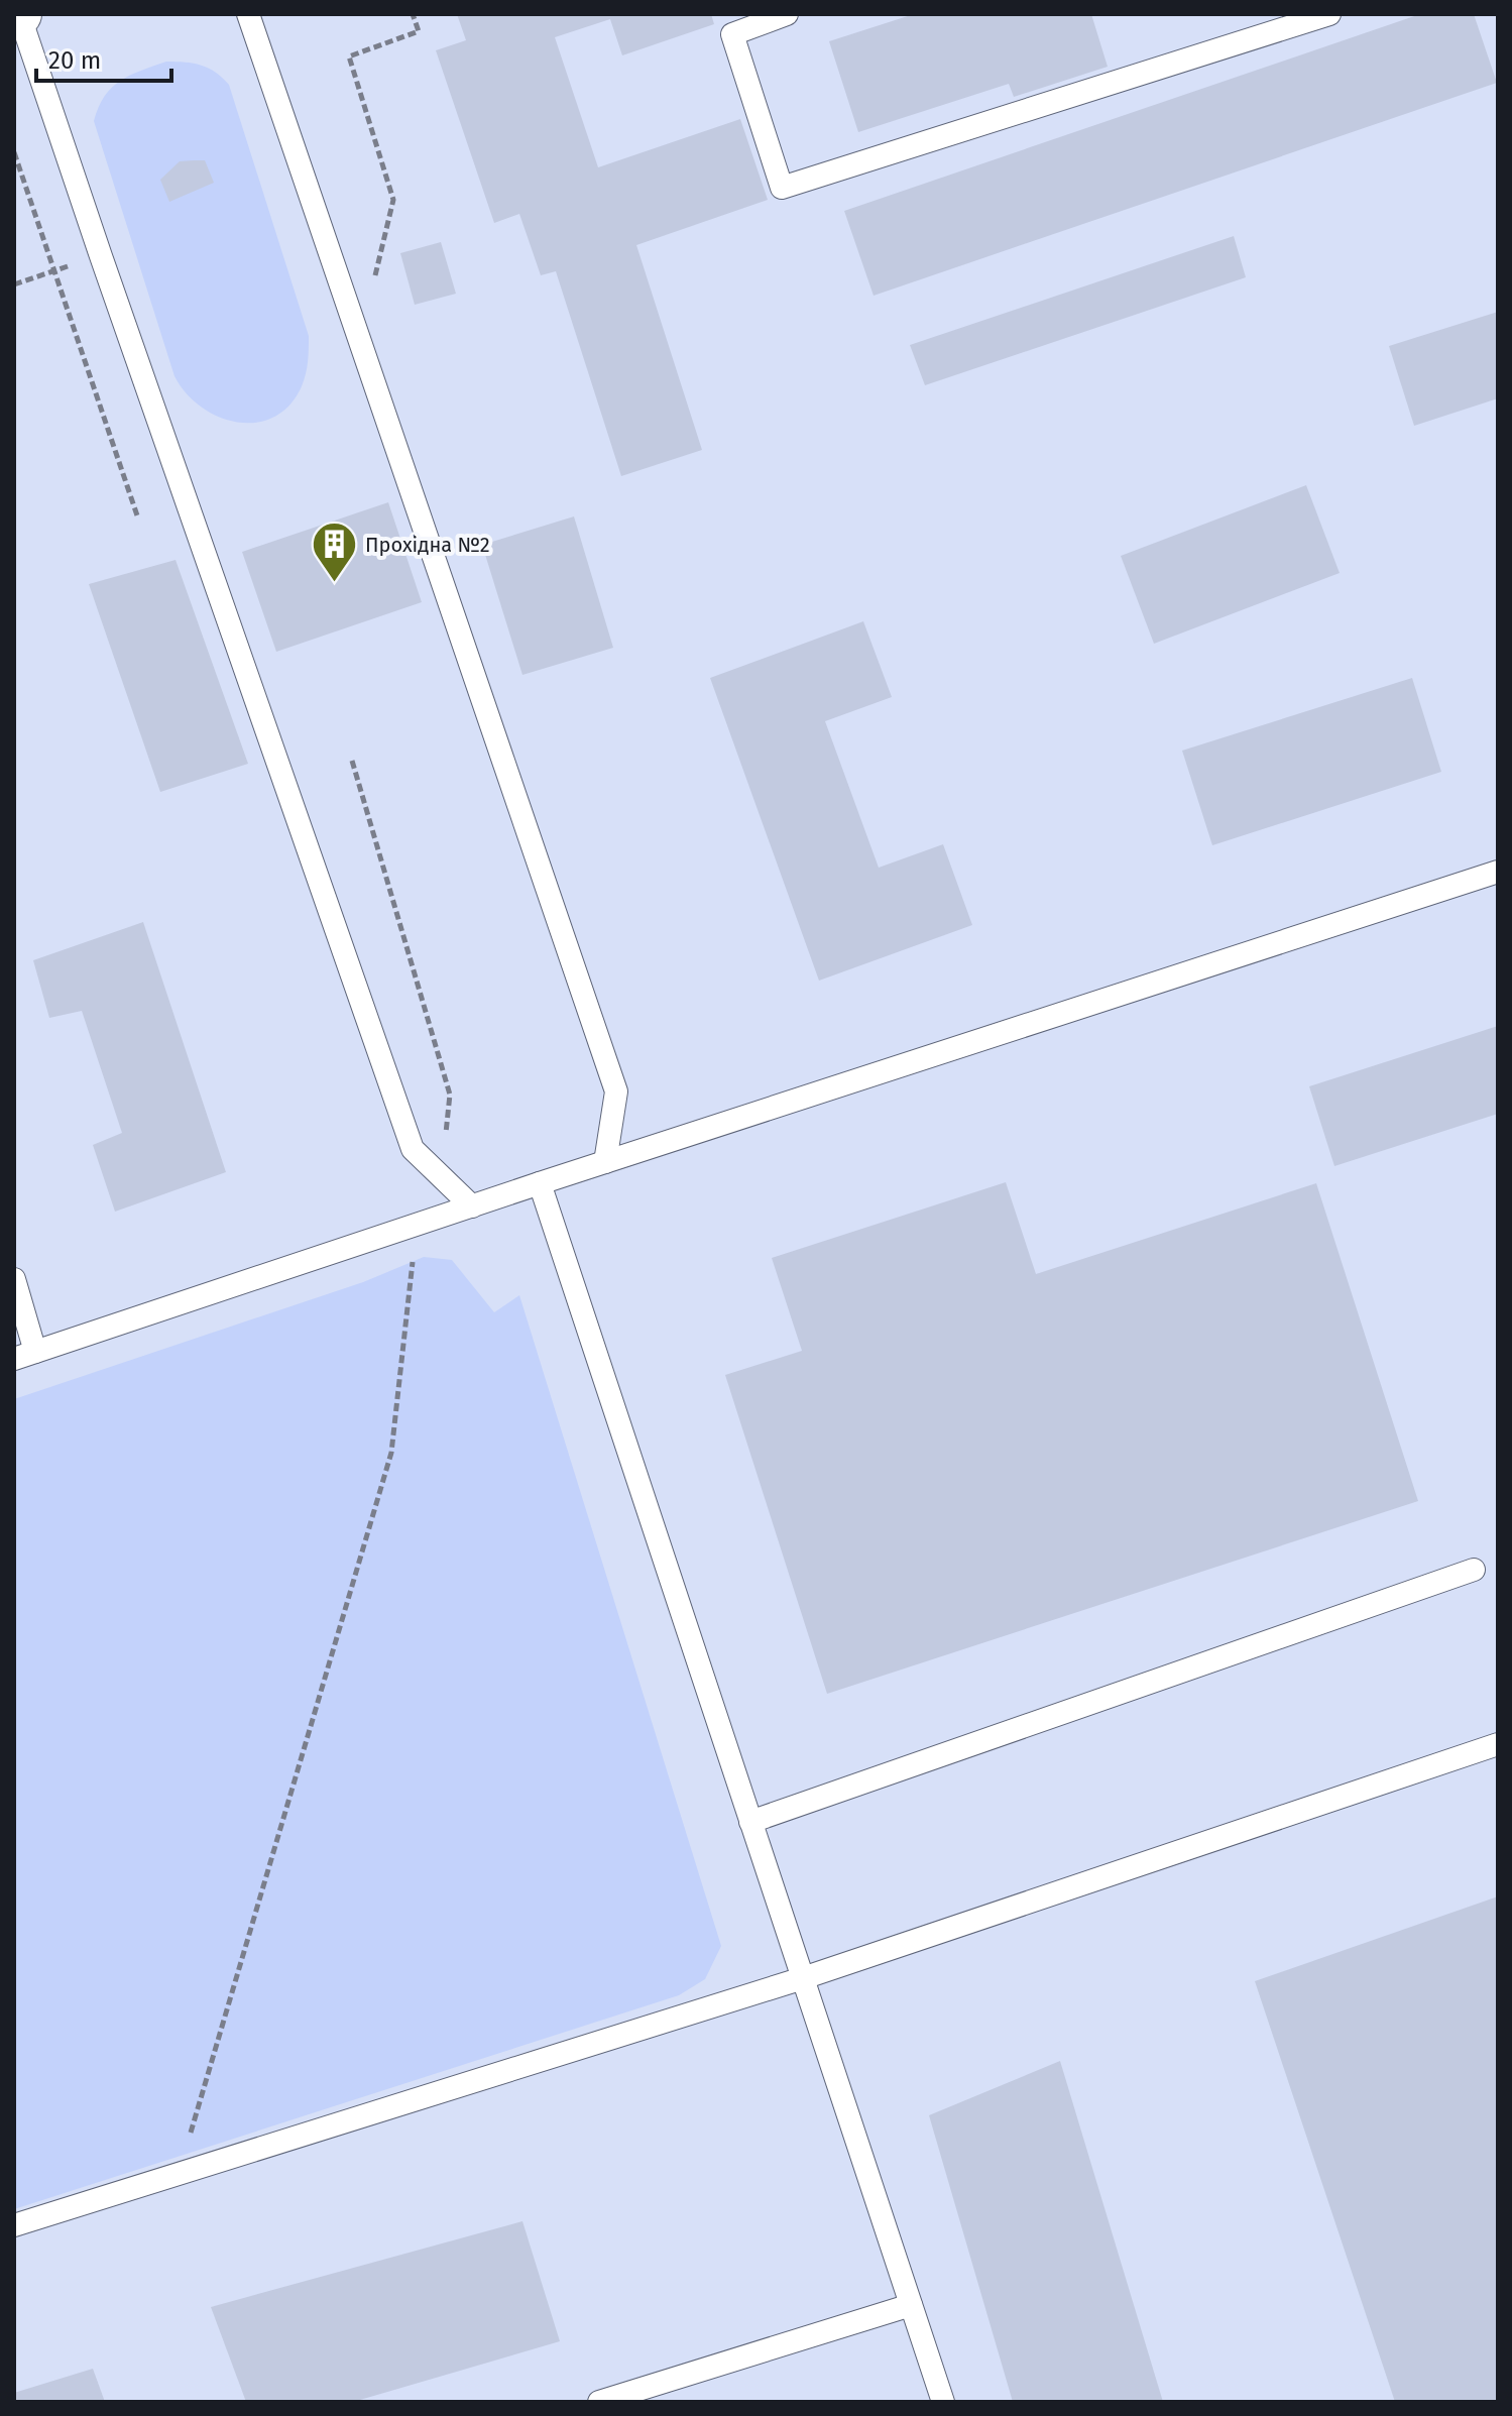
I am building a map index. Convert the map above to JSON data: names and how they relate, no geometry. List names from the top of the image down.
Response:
{
  "places": {
    "building": ["Прохідна №2"]
  },
  "scale_bar": "20 m"
}
